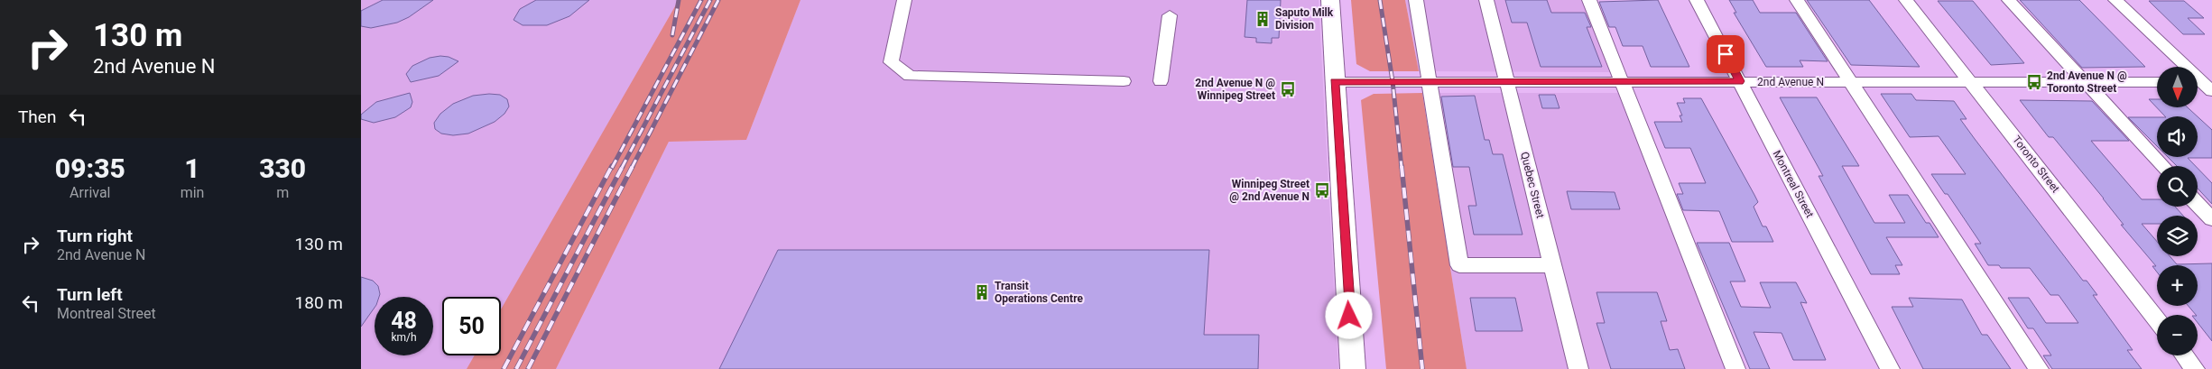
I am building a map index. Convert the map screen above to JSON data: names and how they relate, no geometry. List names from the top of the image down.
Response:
{
  "streets": {
    "street": [
      "2nd Avenue N",
      "Toronto Street",
      "Montreal Street",
      "Quebec Street"
    ]
  },
  "crossings": [
    ["2nd Avenue N", "Toronto Street"],
    ["2nd Avenue N", "Montreal Street"],
    ["2nd Avenue N", "Quebec Street"]
  ],
  "places": {
    "building": ["Saputo Milk Division", "Transit Operations Centre"],
    "bus stop": ["2nd Avenue N @ Toronto Street", "2nd Avenue N @ Winnipeg Street", "Winnipeg Street @ 2nd Avenue N"]
  },
  "north": "bottom",
  "page": {
    "turn": ["130 m", "2nd Avenue N"],
    "map_buttons": ["+", "−"],
    "then": "Then",
    "eta": [
      "09:35",
      "Arrival",
      "1",
      "min",
      "330",
      "m"
    ],
    "list": [
      {
        "name": "Turn right",
        "note": "2nd Avenue N",
        "value": "130 m"
      },
      {
        "name": "Turn left",
        "note": "Montreal Street",
        "value": "180 m"
      }
    ],
    "speed": "48 km/h",
    "limit": "50"
  }
}
